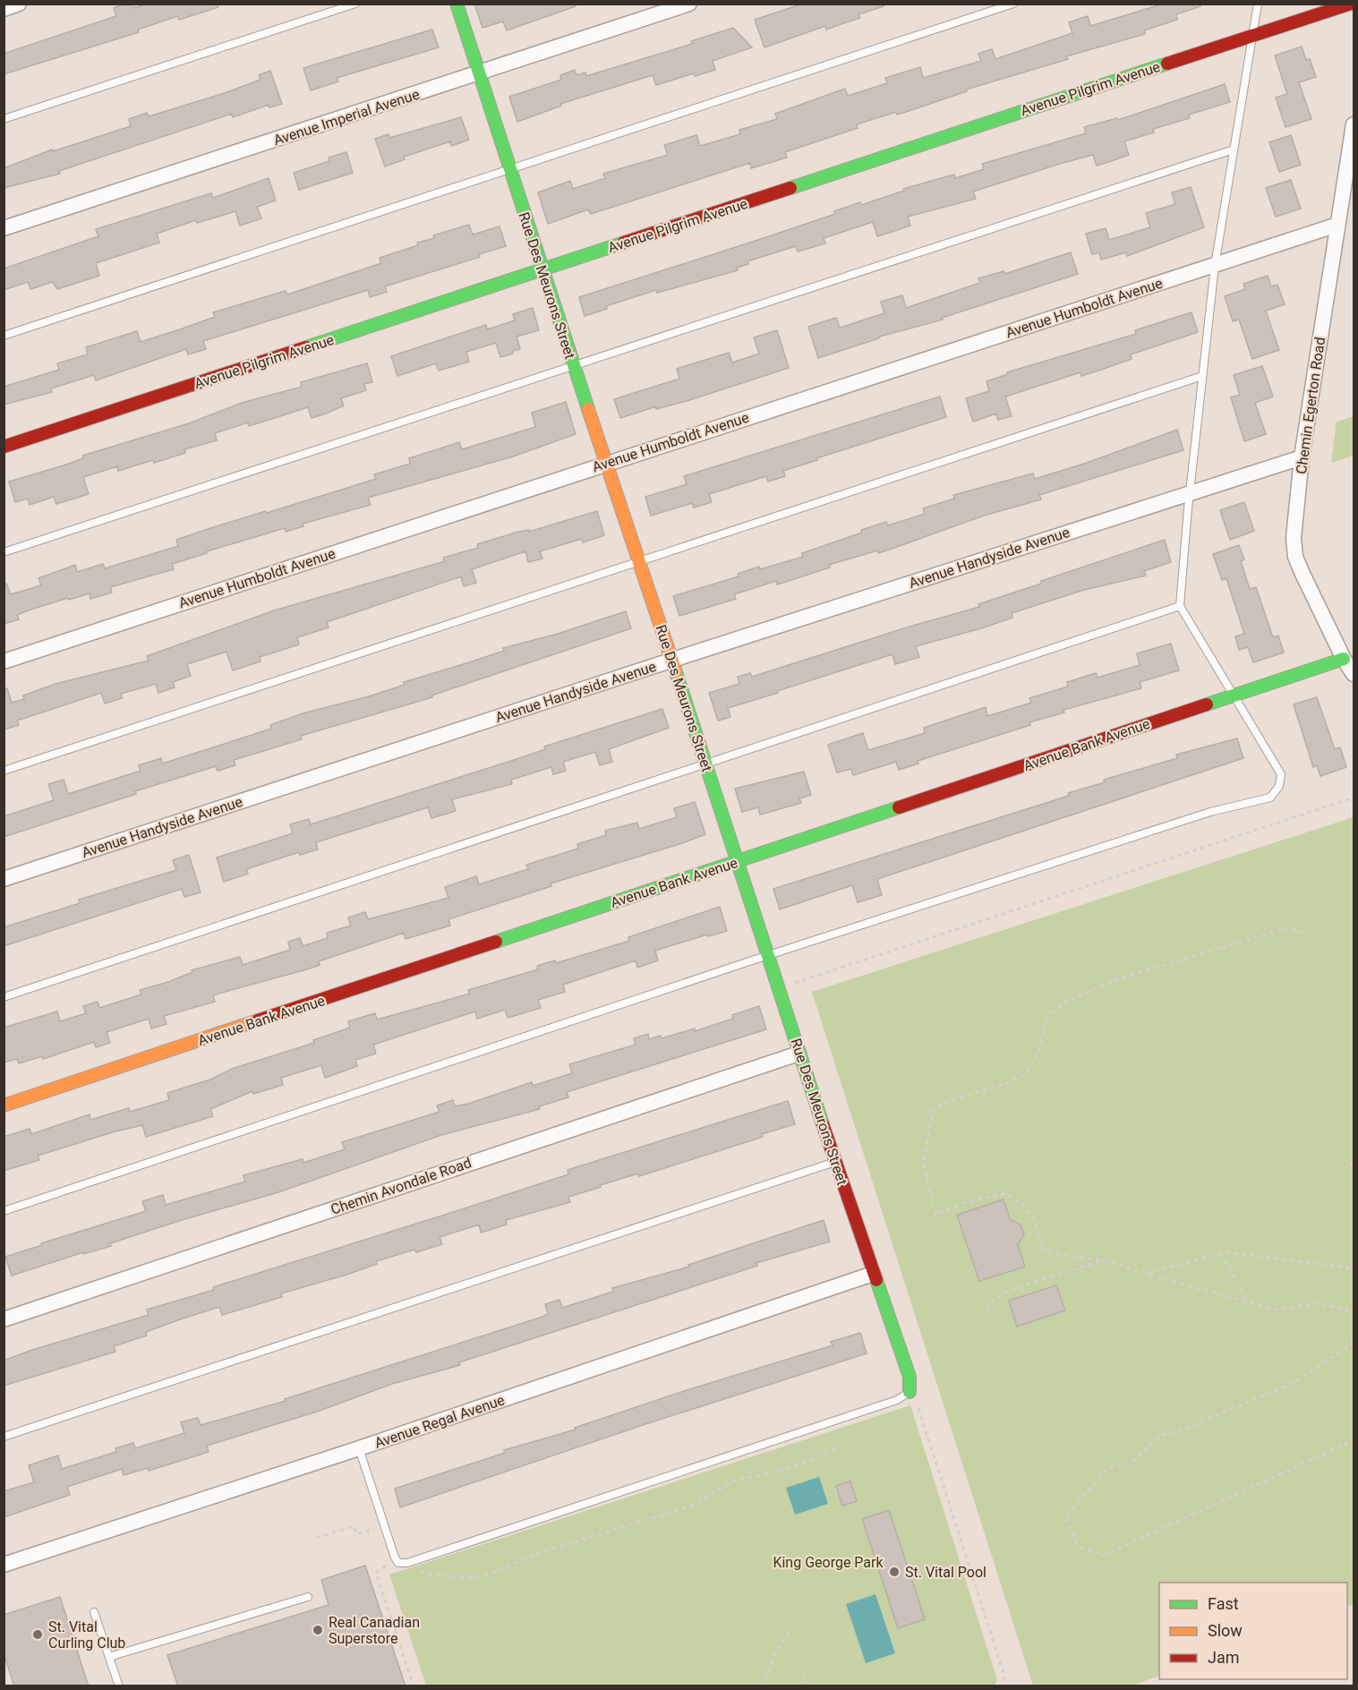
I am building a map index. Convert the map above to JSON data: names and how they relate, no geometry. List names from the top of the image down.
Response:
{
  "streets": {
    "street": [
      "Avenue Pilgrim Avenue",
      "Avenue Imperial Avenue",
      "Rue Des Meurons Street",
      "Avenue Humboldt Avenue",
      "Chemin Egerton Road",
      "Avenue Handyside Avenue",
      "Avenue Bank Avenue",
      "Chemin Avondale Road",
      "Avenue Regal Avenue"
    ]
  },
  "crossings": [
    ["Avenue Pilgrim Avenue", "Rue Des Meurons Street"],
    ["Avenue Imperial Avenue", "Rue Des Meurons Street"],
    ["Rue Des Meurons Street", "Avenue Humboldt Avenue"],
    ["Rue Des Meurons Street", "Avenue Handyside Avenue"],
    ["Rue Des Meurons Street", "Avenue Bank Avenue"],
    ["Rue Des Meurons Street", "Chemin Avondale Road"],
    ["Rue Des Meurons Street", "Avenue Regal Avenue"],
    ["Avenue Humboldt Avenue", "Chemin Egerton Road"],
    ["Chemin Egerton Road", "Avenue Handyside Avenue"],
    ["Chemin Egerton Road", "Avenue Bank Avenue"]
  ],
  "parks": ["King George Park"],
  "places": ["St. Vital Pool", "Real Canadian Superstore", "St. Vital Curling Club"],
  "legend": ["Fast", "Slow", "Jam"]
}
